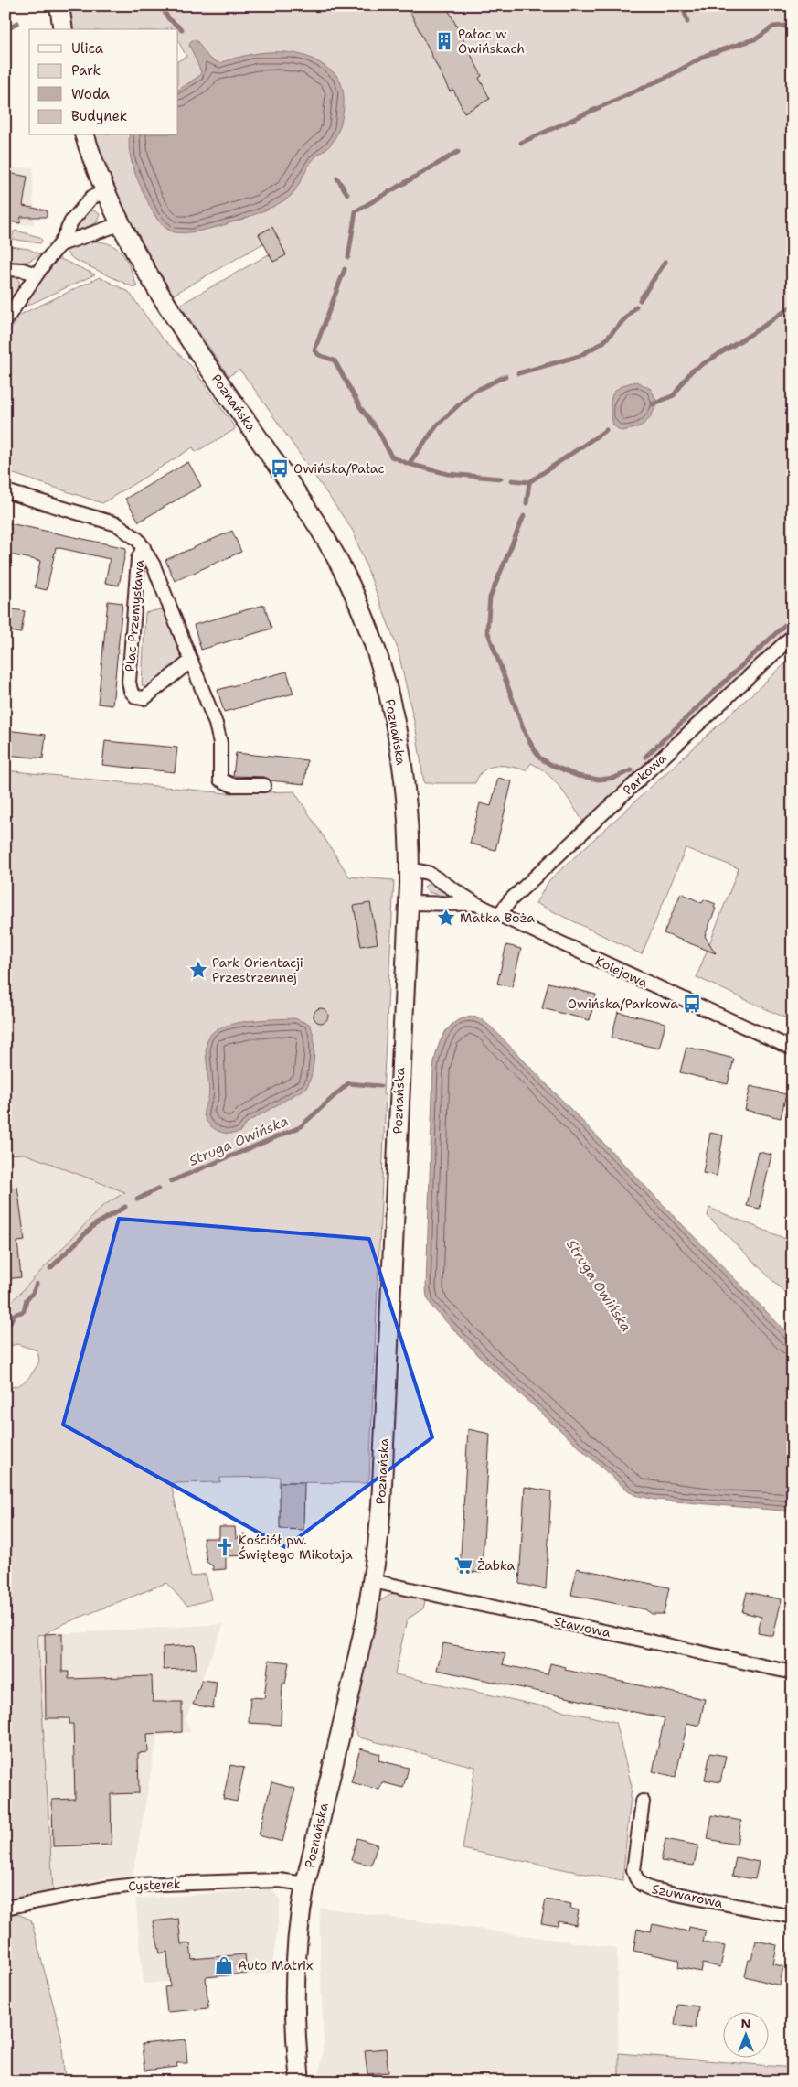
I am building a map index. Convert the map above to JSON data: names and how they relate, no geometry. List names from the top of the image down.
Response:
{
  "streets": {
    "main road": ["Poznańska"],
    "street": [
      "Plac Przemysława",
      "Parkowa",
      "Kolejowa",
      "Stawowa",
      "Cysterek",
      "Szuwarowa"
    ]
  },
  "crossings": [
    ["Poznańska", "Kolejowa"],
    ["Poznańska", "Stawowa"],
    ["Poznańska", "Cysterek"],
    ["Parkowa", "Kolejowa"]
  ],
  "water": ["Struga Owińska"],
  "places": {
    "building": ["Pałac w Owińskach"],
    "bus stop": ["Owińska/Pałac", "Owińska/Parkowa"],
    "place": ["Matka Boża", "Park Orientacji Przestrzennej"],
    "church": ["Kościół pw. Świętego Mikołaja"],
    "supermarket": ["Żabka"],
    "shop": ["Auto Matrix"]
  },
  "legend": [
    "Ulica",
    "Park",
    "Woda",
    "Budynek"
  ],
  "north": "top"
}
